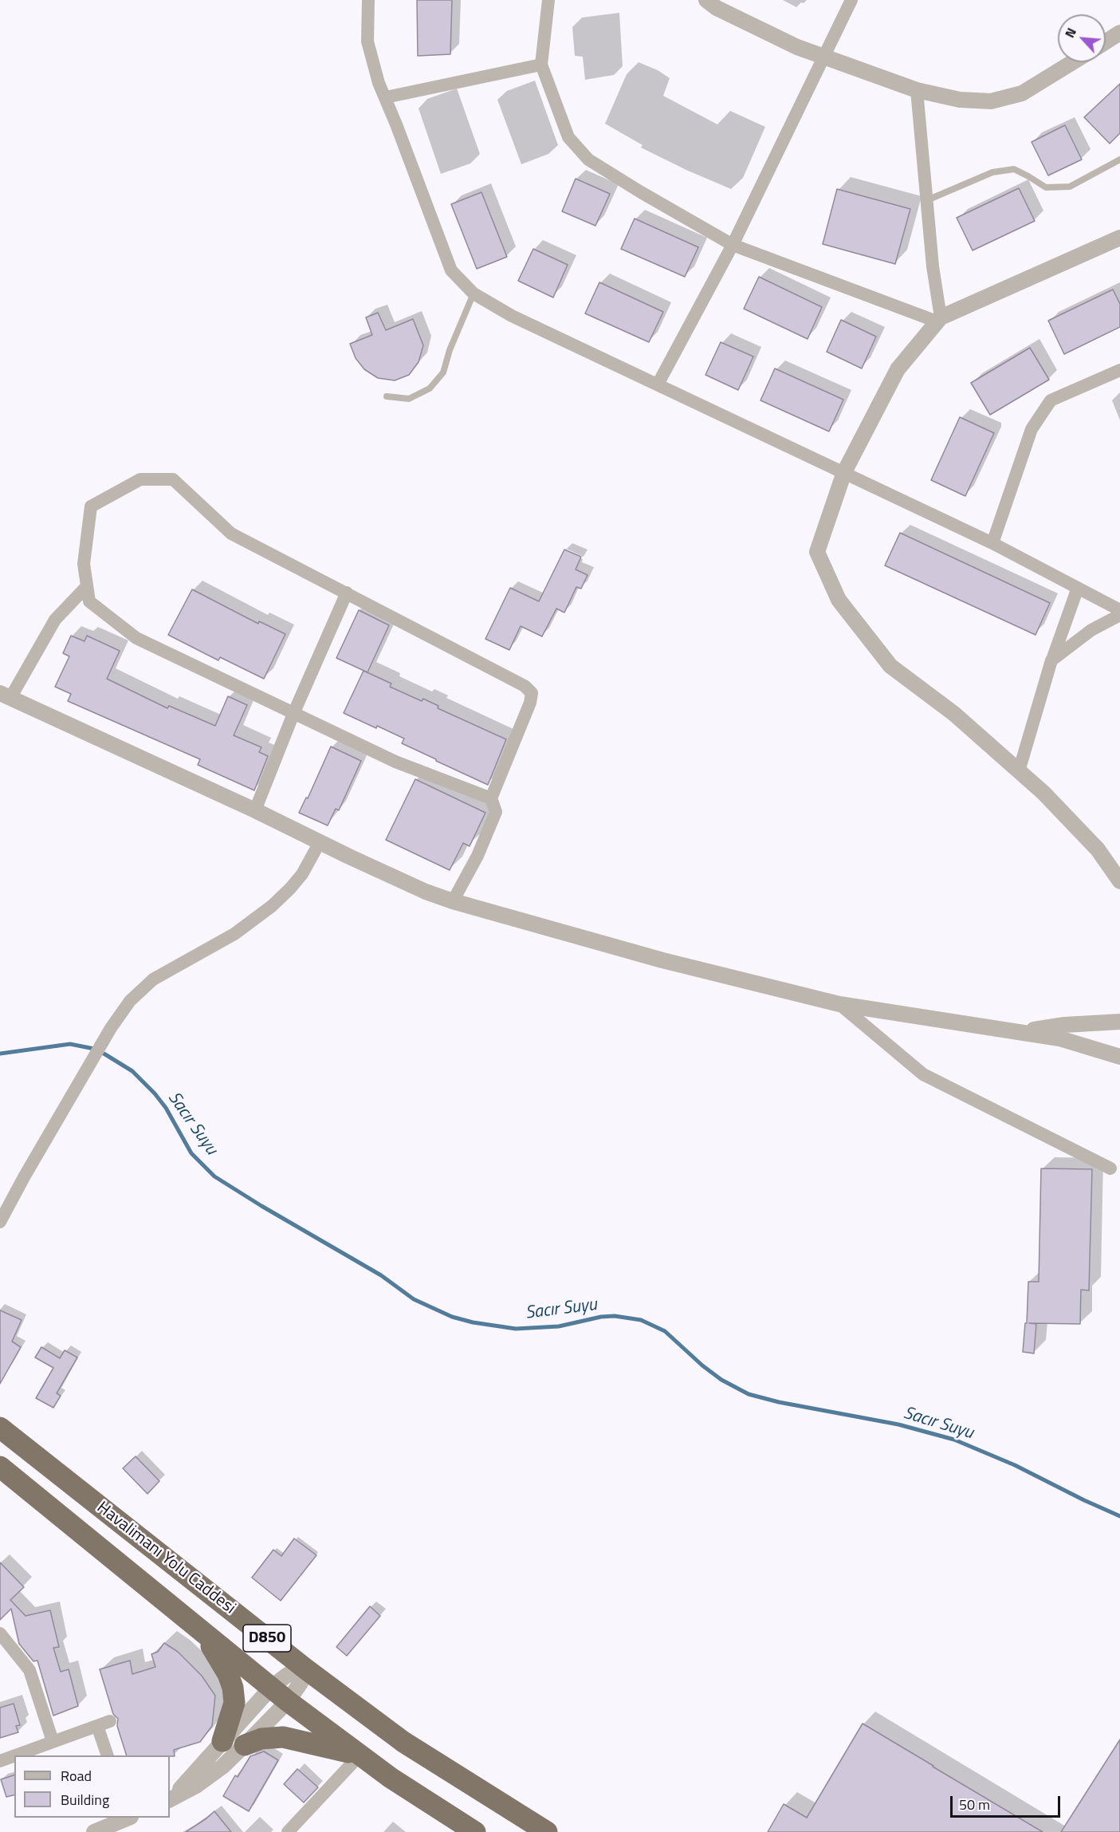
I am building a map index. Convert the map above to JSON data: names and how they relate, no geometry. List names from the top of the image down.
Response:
{
  "streets": {
    "highway": ["Havalimanı Yolu Caddesi", "D850"]
  },
  "water": ["Sacır Suyu"],
  "legend": ["Road", "Building"],
  "scale_bar": "50 m",
  "north": "top left"
}
